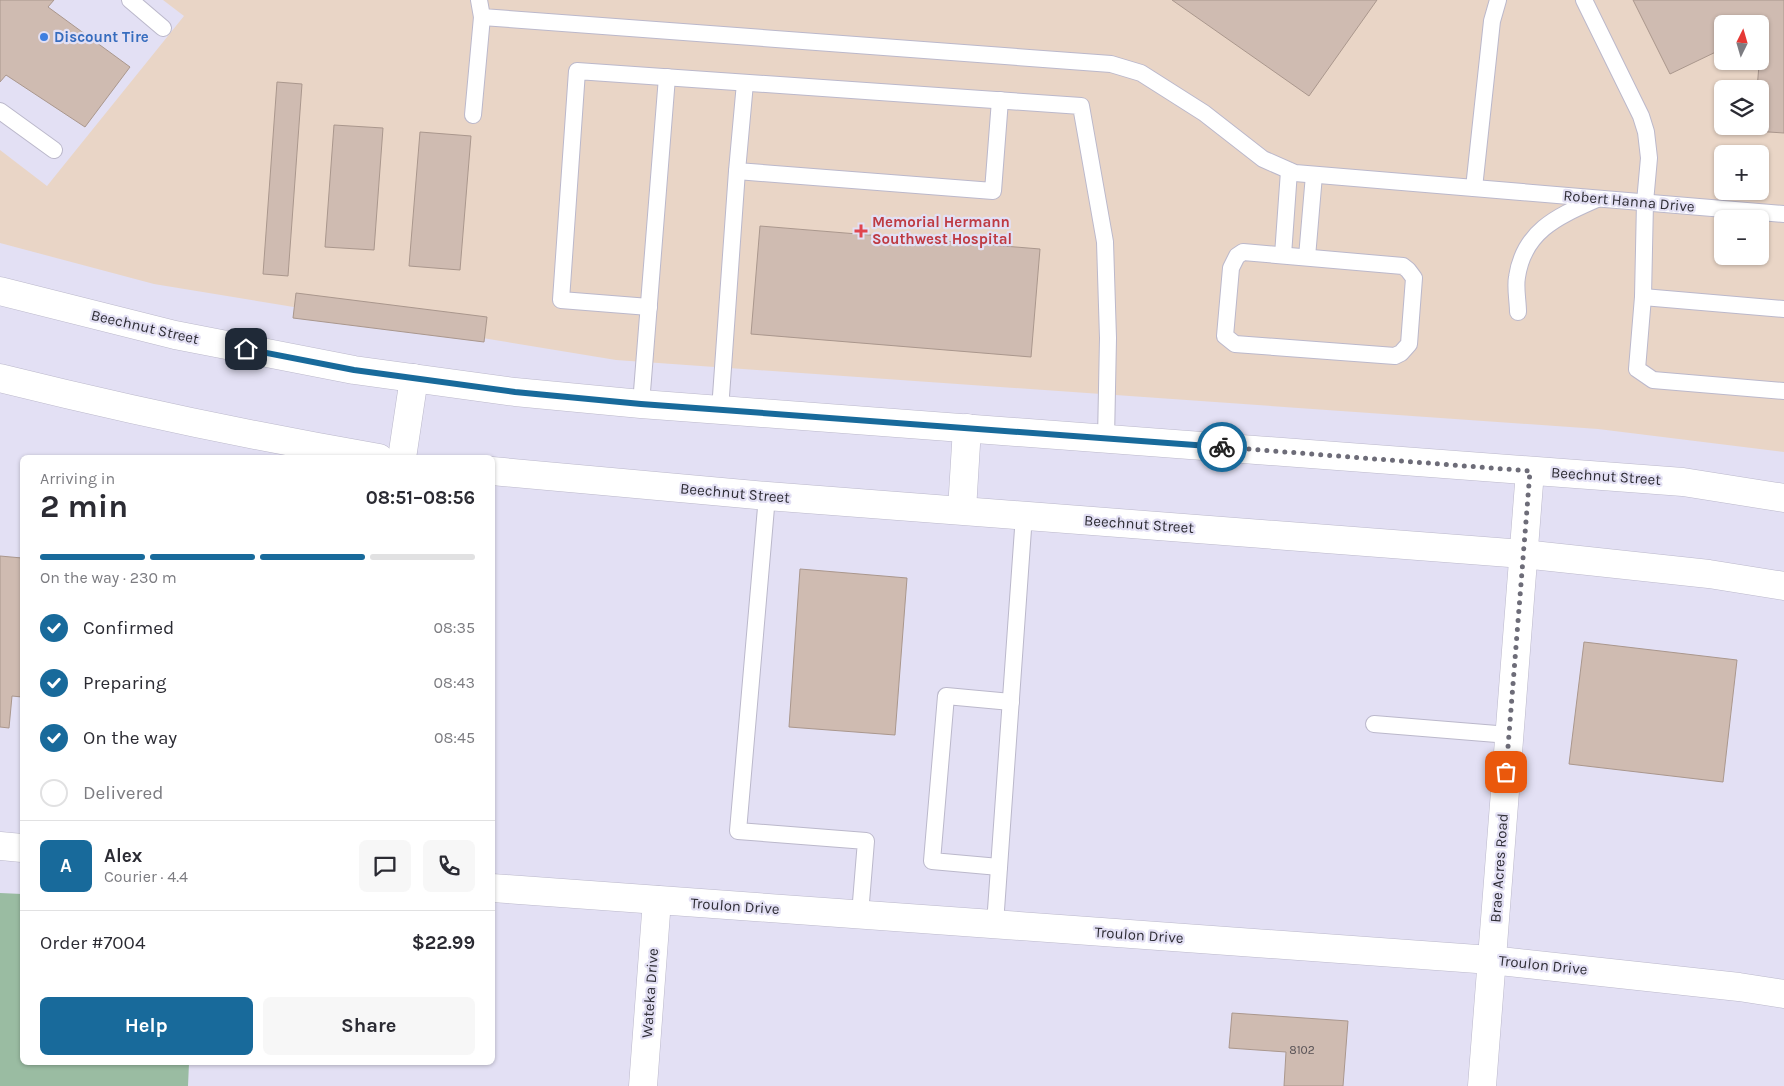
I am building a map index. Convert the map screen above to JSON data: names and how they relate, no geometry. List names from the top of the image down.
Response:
{
  "streets": {
    "main road": [
      "Beechnut Street",
      "Brae Acres Road",
      "Troulon Drive",
      "Wateka Drive"
    ],
    "lane": ["Robert Hanna Drive"]
  },
  "crossings": [
    ["Beechnut Street", "Brae Acres Road"],
    ["Brae Acres Road", "Troulon Drive"],
    ["Troulon Drive", "Wateka Drive"]
  ],
  "places": {
    "other": ["Discount Tire"],
    "health": ["Memorial Hermann Southwest Hospital"]
  },
  "house_numbers": ["8102"],
  "north": "top",
  "page": {
    "map_buttons": ["+", "−"],
    "heading": ["2 min", "Arriving in", "08:51–08:56"],
    "panel": [
      "Alex",
      "Courier · 4.4",
      "Order #7004",
      "$22.99"
    ],
    "bar": "On the way · 230 m",
    "list": [
      ["Confirmed", "08:35"],
      ["Preparing", "08:43"],
      ["On the way", "08:45"],
      "Delivered"
    ],
    "round": "A",
    "buttons": ["Help", "Share"]
  }
}
